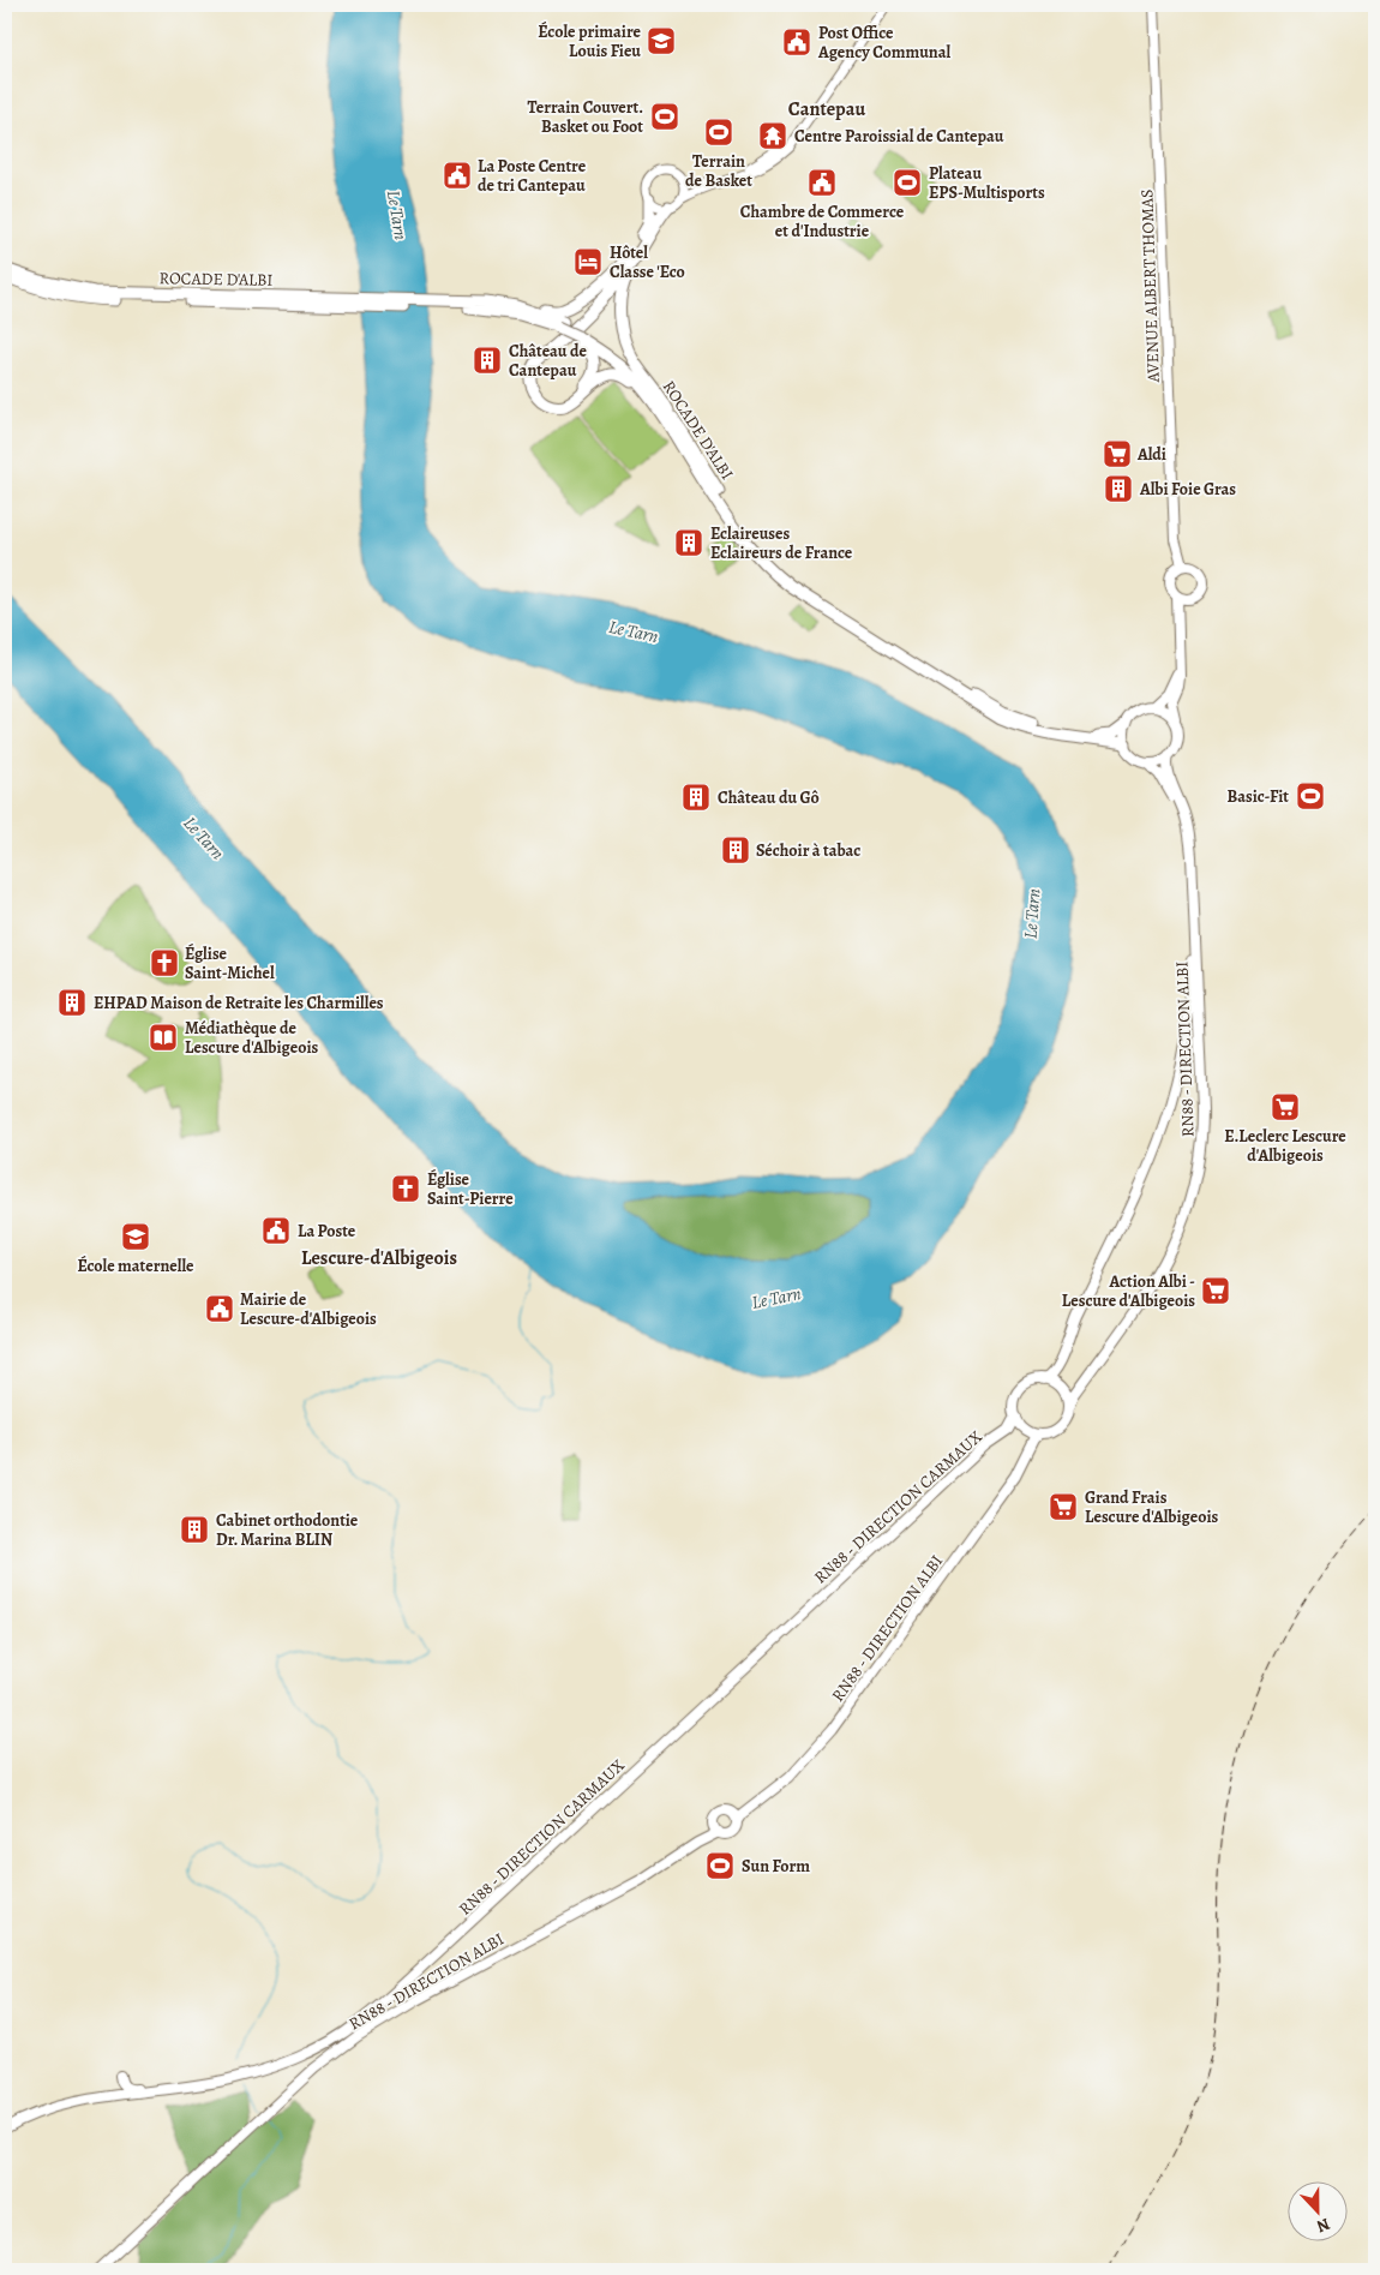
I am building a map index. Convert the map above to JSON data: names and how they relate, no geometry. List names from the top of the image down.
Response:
{
  "streets": {
    "highway": ["ROCADE D'ALBI"],
    "main road": ["AVENUE ALBERT THOMAS", "RN88 - DIRECTION ALBI", "RN88 - DIRECTION CARMAUX"]
  },
  "crossings": [
    ["ROCADE D'ALBI", "RN88 - DIRECTION ALBI"],
    ["RN88 - DIRECTION ALBI", "RN88 - DIRECTION CARMAUX"]
  ],
  "districts": ["Cantepau", "Lescure-d'Albigeois"],
  "water": ["Le Tarn"],
  "places": {
    "school or university": ["École primaire Louis Fieu", "École maternelle"],
    "public building": [
      "Post Office Agency Communal",
      "La Poste Centre de tri Cantepau",
      "Chambre de Commerce et d'Industrie",
      "La Poste",
      "Mairie de Lescure-d'Albigeois"
    ],
    "sports": [
      "Terrain Couvert. Basket ou Foot",
      "Terrain de Basket",
      "Plateau EPS-Multisports",
      "Basic-Fit",
      "Sun Form"
    ],
    "temple": ["Centre Paroissial de Cantepau"],
    "hotel": ["Hôtel Classe 'Eco"],
    "building": [
      "Château de Cantepau",
      "Albi Foie Gras",
      "Eclaireuses Eclaireurs de France",
      "Château du Gô",
      "Séchoir à tabac",
      "EHPAD Maison de Retraite les Charmilles",
      "Cabinet orthodontie Dr. Marina BLIN"
    ],
    "supermarket": [
      "Aldi",
      "E.Leclerc Lescure d'Albigeois",
      "Action Albi - Lescure d'Albigeois",
      "Grand Frais Lescure d'Albigeois"
    ],
    "church": ["Église Saint-Michel", "Église Saint-Pierre"],
    "library": ["Médiathèque de Lescure d'Albigeois"]
  },
  "north": "bottom"
}
